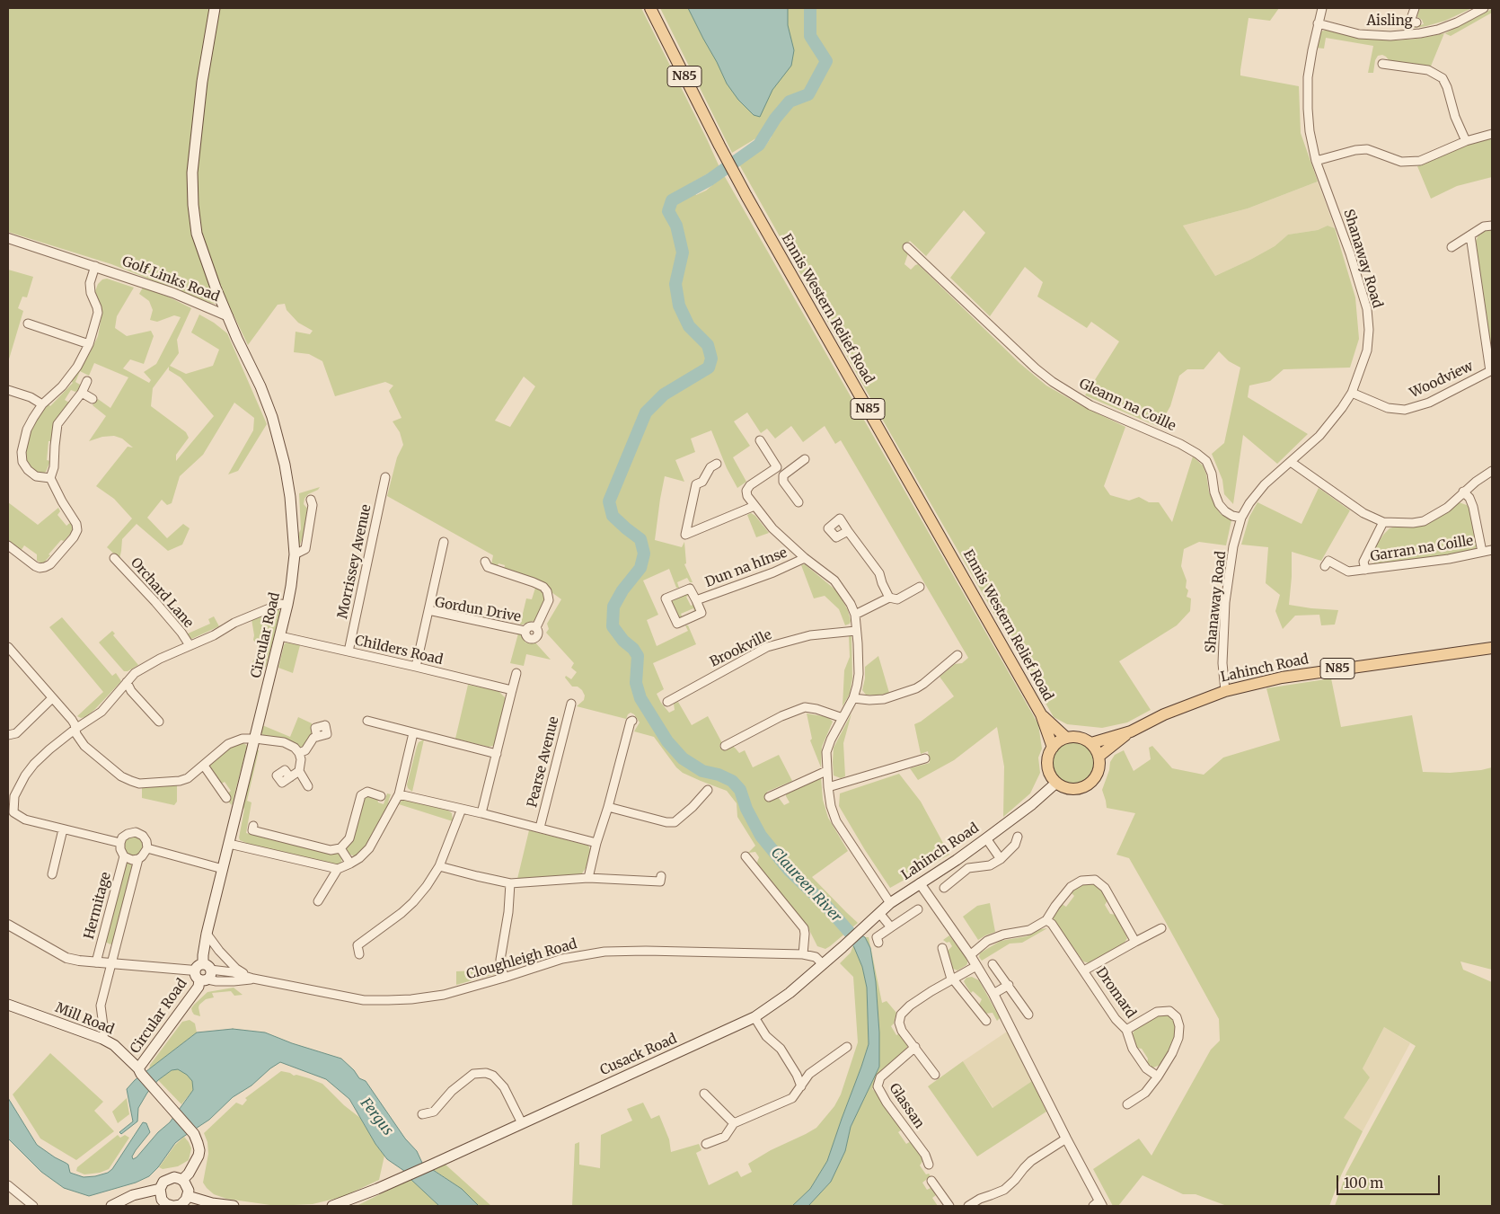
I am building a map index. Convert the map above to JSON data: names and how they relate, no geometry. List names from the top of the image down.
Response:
{
  "streets": {
    "main road": [
      "N85",
      "Golf Links Road",
      "Ennis Western Relief Road",
      "Circular Road",
      "Lahinch Road",
      "Mill Road",
      "Cusack Road"
    ],
    "street": [
      "Aisling",
      "Shanaway Road",
      "Woodview",
      "Gleann na Coille",
      "Garran na Coille",
      "Morrissey Avenue",
      "Dun na hInse",
      "Orchard Lane",
      "Gordun Drive",
      "Brookville",
      "Childers Road",
      "Pearse Avenue",
      "Hermitage",
      "Cloughleigh Road",
      "Dromard",
      "Glassan"
    ]
  },
  "crossings": [
    ["Aisling", "Shanaway Road"],
    ["Shanaway Road", "Woodview"],
    ["Shanaway Road", "Gleann na Coille"],
    ["Shanaway Road", "Garran na Coille"],
    ["Shanaway Road", "Lahinch Road"],
    ["Golf Links Road", "Circular Road"],
    ["Ennis Western Relief Road", "Lahinch Road"],
    ["Morrissey Avenue", "Childers Road"],
    ["Dun na hInse", "Brookville"],
    ["Orchard Lane", "Circular Road"],
    ["Gordun Drive", "Childers Road"],
    ["Circular Road", "Childers Road"],
    ["Circular Road", "Cloughleigh Road"],
    ["Circular Road", "Mill Road"],
    ["Lahinch Road", "Cusack Road"],
    ["Hermitage", "Mill Road"],
    ["Cloughleigh Road", "Cusack Road"]
  ],
  "water": ["Claureen River", "Fergus"],
  "scale_bar": "100 m"
}
